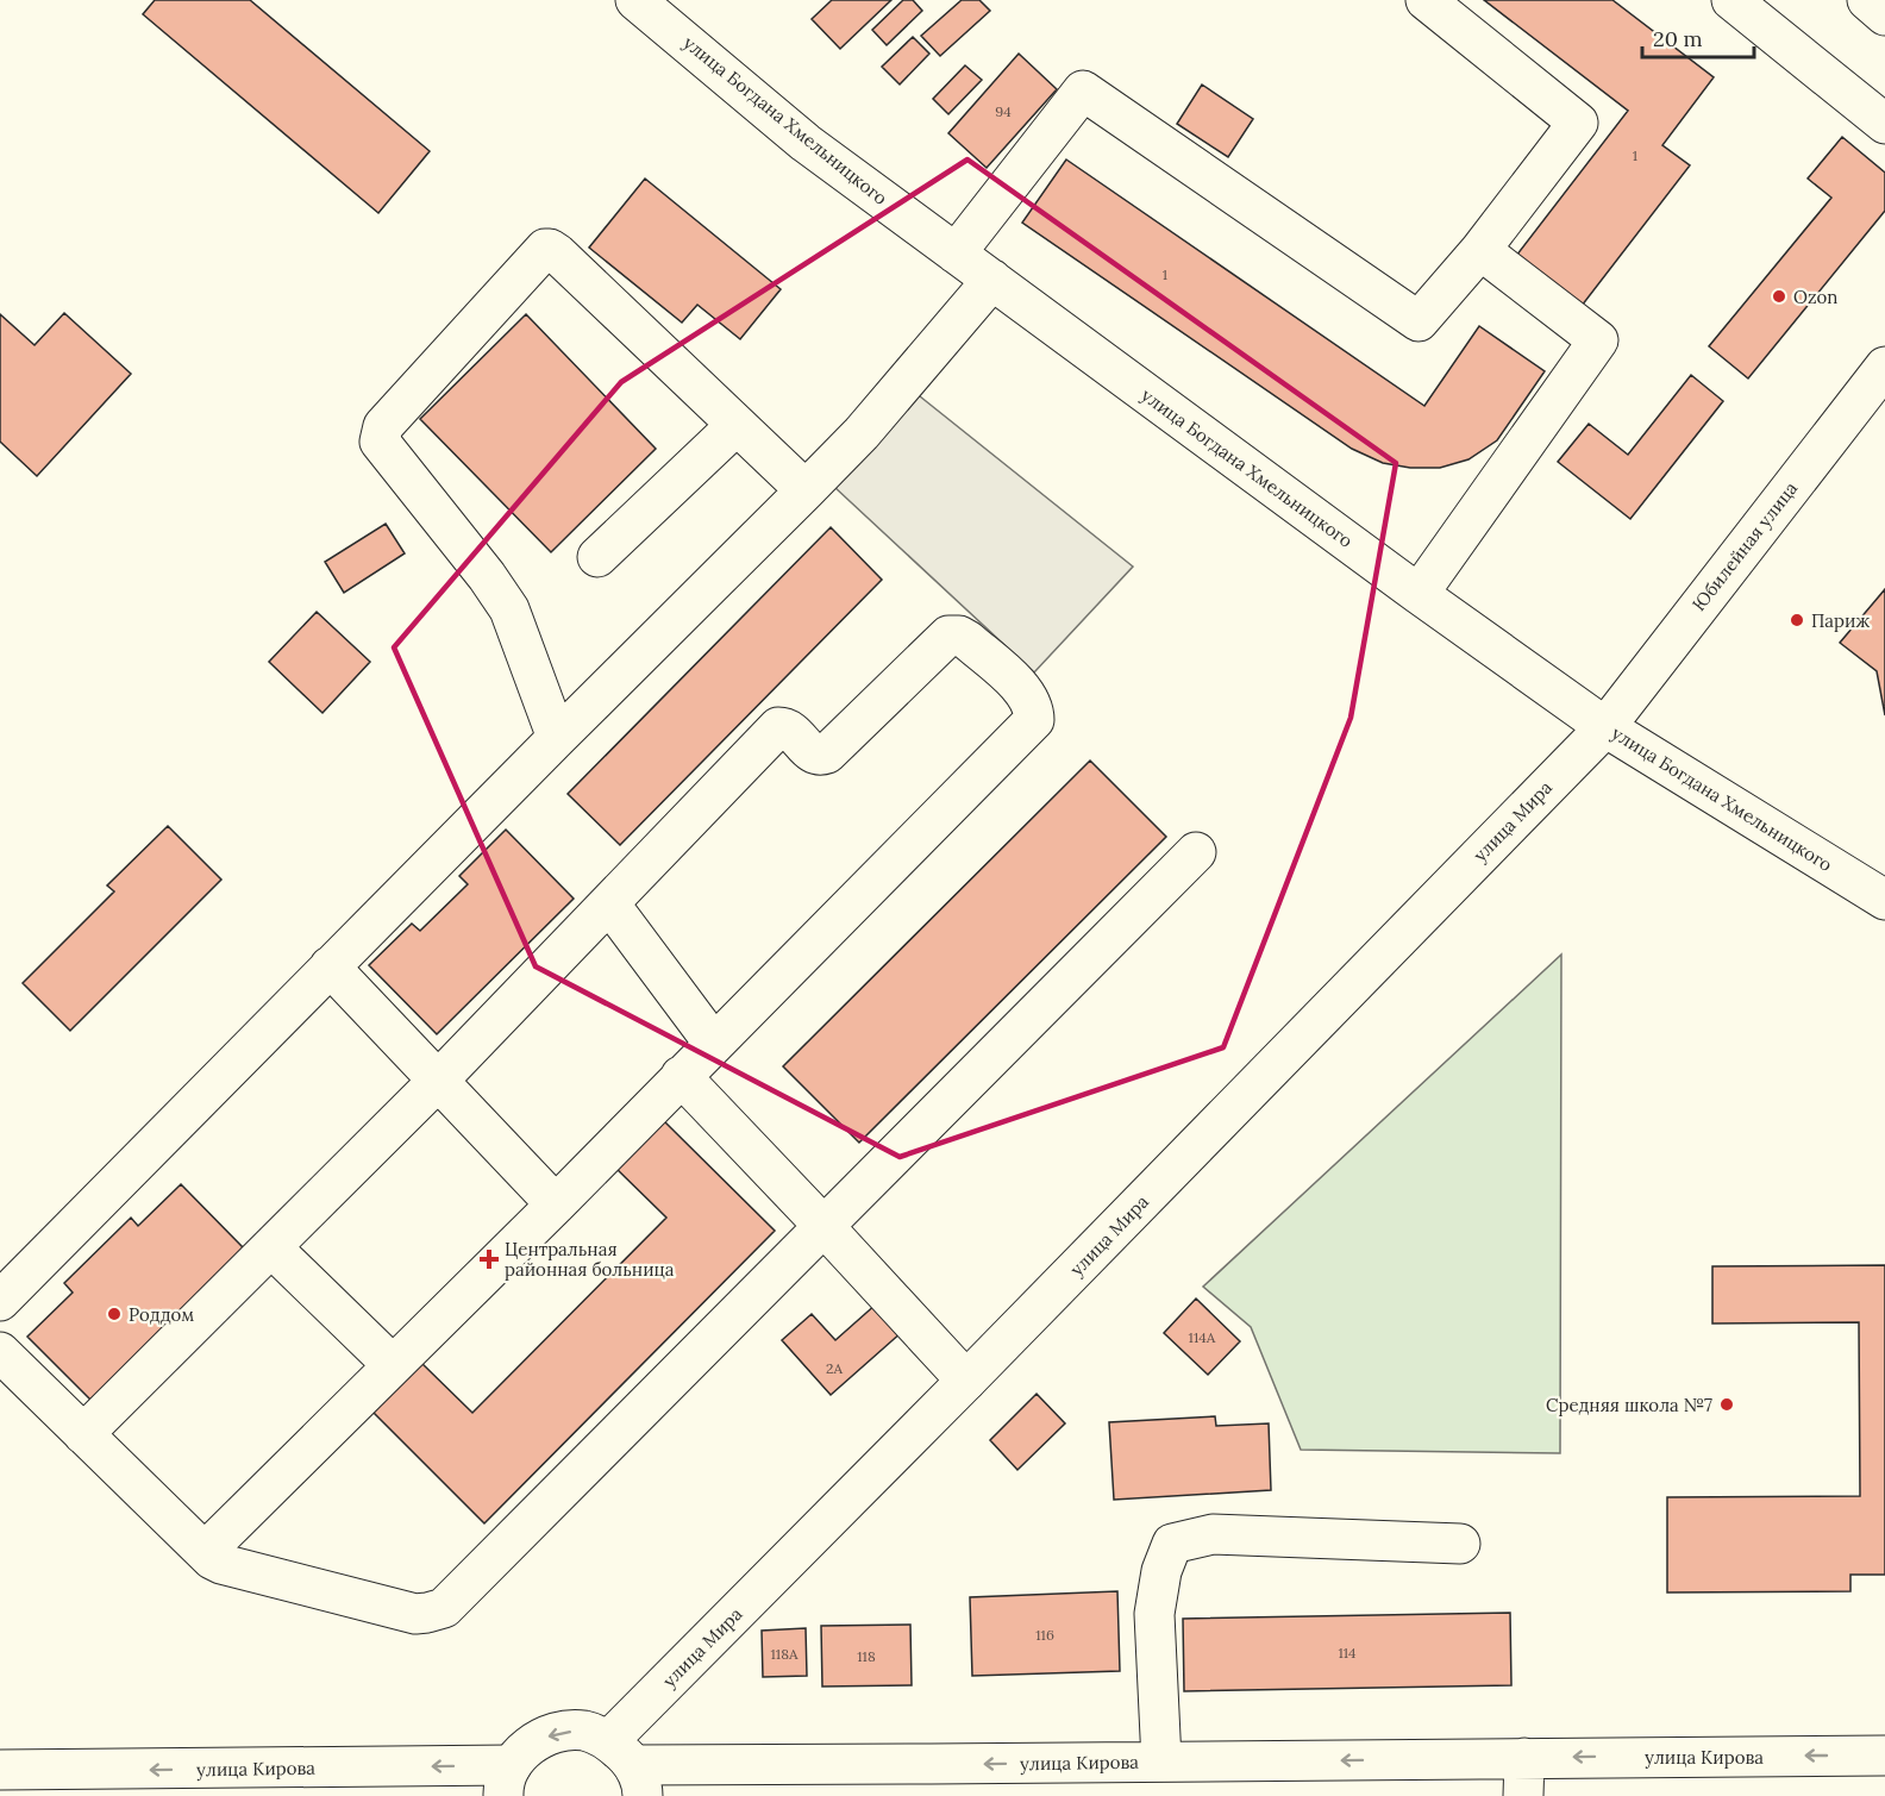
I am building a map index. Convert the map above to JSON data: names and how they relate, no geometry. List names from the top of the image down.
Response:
{
  "streets": {
    "street": [
      "улица Богдана Хмельницкого",
      "Юбилейная улица",
      "улица Мира",
      "улица Кирова"
    ]
  },
  "crossings": [
    ["улица Богдана Хмельницкого", "Юбилейная улица"],
    ["улица Богдана Хмельницкого", "улица Мира"],
    ["Юбилейная улица", "улица Мира"],
    ["улица Мира", "улица Кирова"]
  ],
  "one_way": ["улица Кирова"],
  "places": {
    "other": [
      "Ozon",
      "Париж",
      "Роддом",
      "Средняя школа №7"
    ],
    "health": ["Центральная районная больница"]
  },
  "house_numbers": [
    "94",
    "1",
    "1",
    "114А",
    "2А",
    "116",
    "114",
    "118А",
    "118"
  ],
  "scale_bar": "20 m"
}
